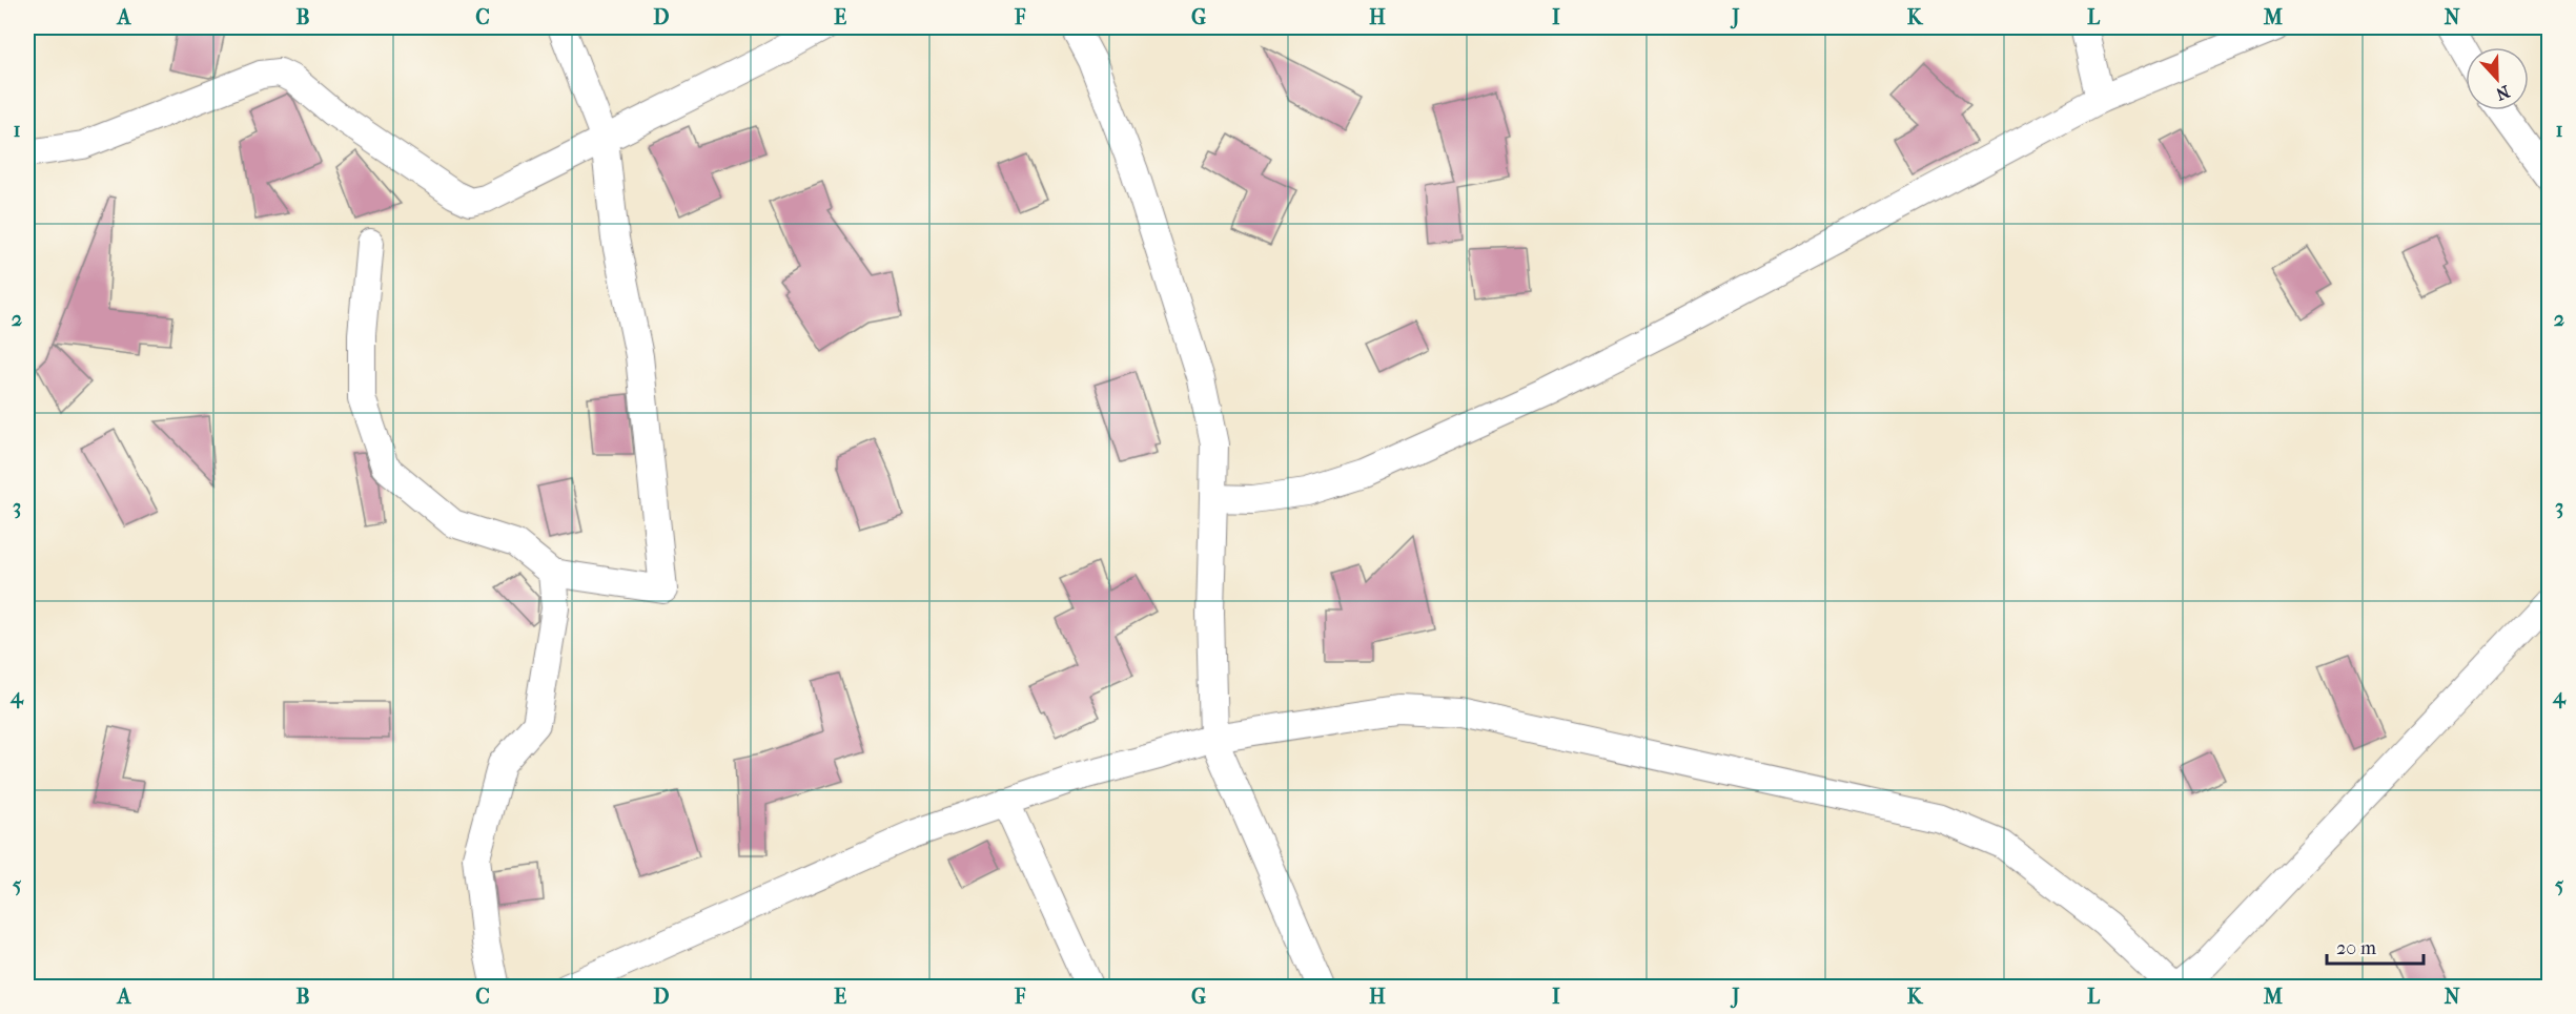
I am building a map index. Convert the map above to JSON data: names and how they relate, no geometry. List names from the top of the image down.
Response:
{
  "scale_bar": "20 m",
  "north": "bottom",
  "grid": {
    "columns": [
      "A",
      "B",
      "C",
      "D",
      "E",
      "F",
      "G",
      "H",
      "I",
      "J",
      "K",
      "L",
      "M",
      "N"
    ],
    "rows": [
      "1",
      "2",
      "3",
      "4",
      "5"
    ]
  }
}
